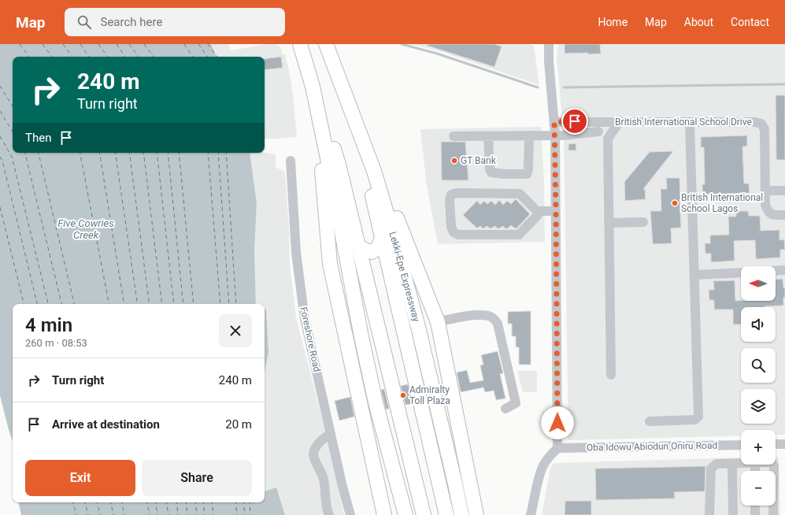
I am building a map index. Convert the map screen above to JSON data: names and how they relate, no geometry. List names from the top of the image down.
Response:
{
  "streets": {
    "highway": ["Lekki-Epe Expressway"],
    "street": ["British International School Drive", "Foreshore Road", "Oba Idowu Abiodun Oniru Road"]
  },
  "water": ["Five Cowries Creek"],
  "places": ["GT Bank", "British International School Lagos", "Admiralty Toll Plaza"],
  "north": "left",
  "page": {
    "header": "Map",
    "search": "Search here",
    "nav": [
      "Home",
      "Map",
      "About",
      "Contact"
    ],
    "turn": ["240 m", "Turn right"],
    "then": "Then",
    "map_buttons": ["+", "−"],
    "heading": ["4 min", "260 m · 08:53"],
    "list": [
      {
        "name": "Turn right",
        "value": "240 m"
      },
      {
        "name": "Arrive at destination",
        "value": "20 m"
      }
    ],
    "buttons": ["Exit", "Share"]
  }
}
